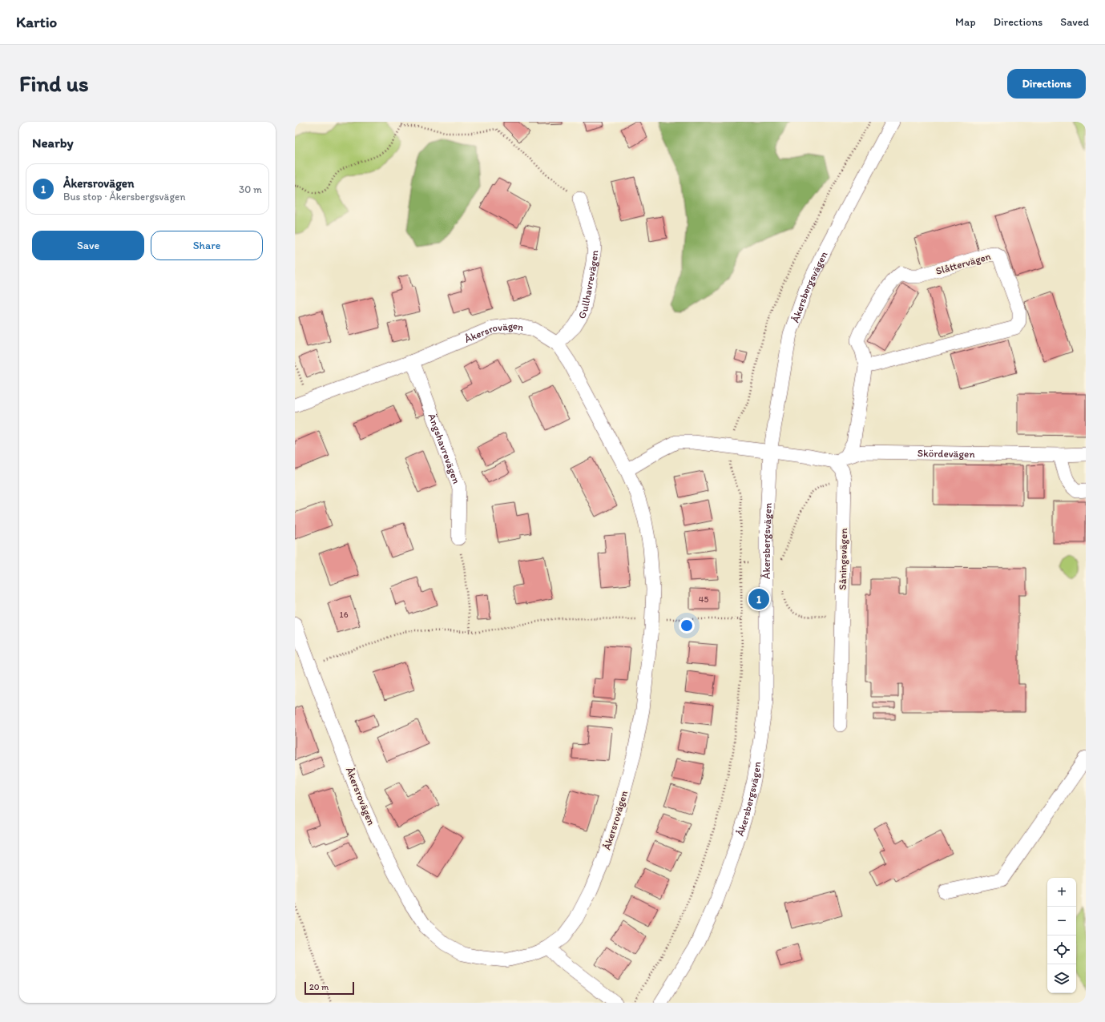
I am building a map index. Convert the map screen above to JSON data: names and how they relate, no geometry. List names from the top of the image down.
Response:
{
  "streets": {
    "street": [
      "Slåttervägen",
      "Gullhavrevägen",
      "Åkersbergsvägen",
      "Åkersrovägen",
      "Ängshavrevägen",
      "Skördevägen",
      "Såningsvägen"
    ]
  },
  "crossings": [
    ["Slåttervägen", "Skördevägen"],
    ["Slåttervägen", "Såningsvägen"],
    ["Gullhavrevägen", "Åkersrovägen"],
    ["Åkersrovägen", "Ängshavrevägen"],
    ["Skördevägen", "Såningsvägen"]
  ],
  "house_numbers": ["45", "16"],
  "scale_bar": "20 m",
  "page": {
    "header": "Kartio",
    "nav": ["Map", "Directions", "Saved"],
    "buttons": [
      "Directions",
      ["Save", "Share"]
    ],
    "title": "Find us",
    "heading": "Nearby",
    "list": [
      {
        "mark": "1",
        "name": "Åkersrovägen",
        "note": "Bus stop · Åkersbergsvägen",
        "value": "30 m"
      }
    ],
    "pins": "1",
    "map_buttons": ["+", "−"],
    "scale": "20 m"
  }
}
